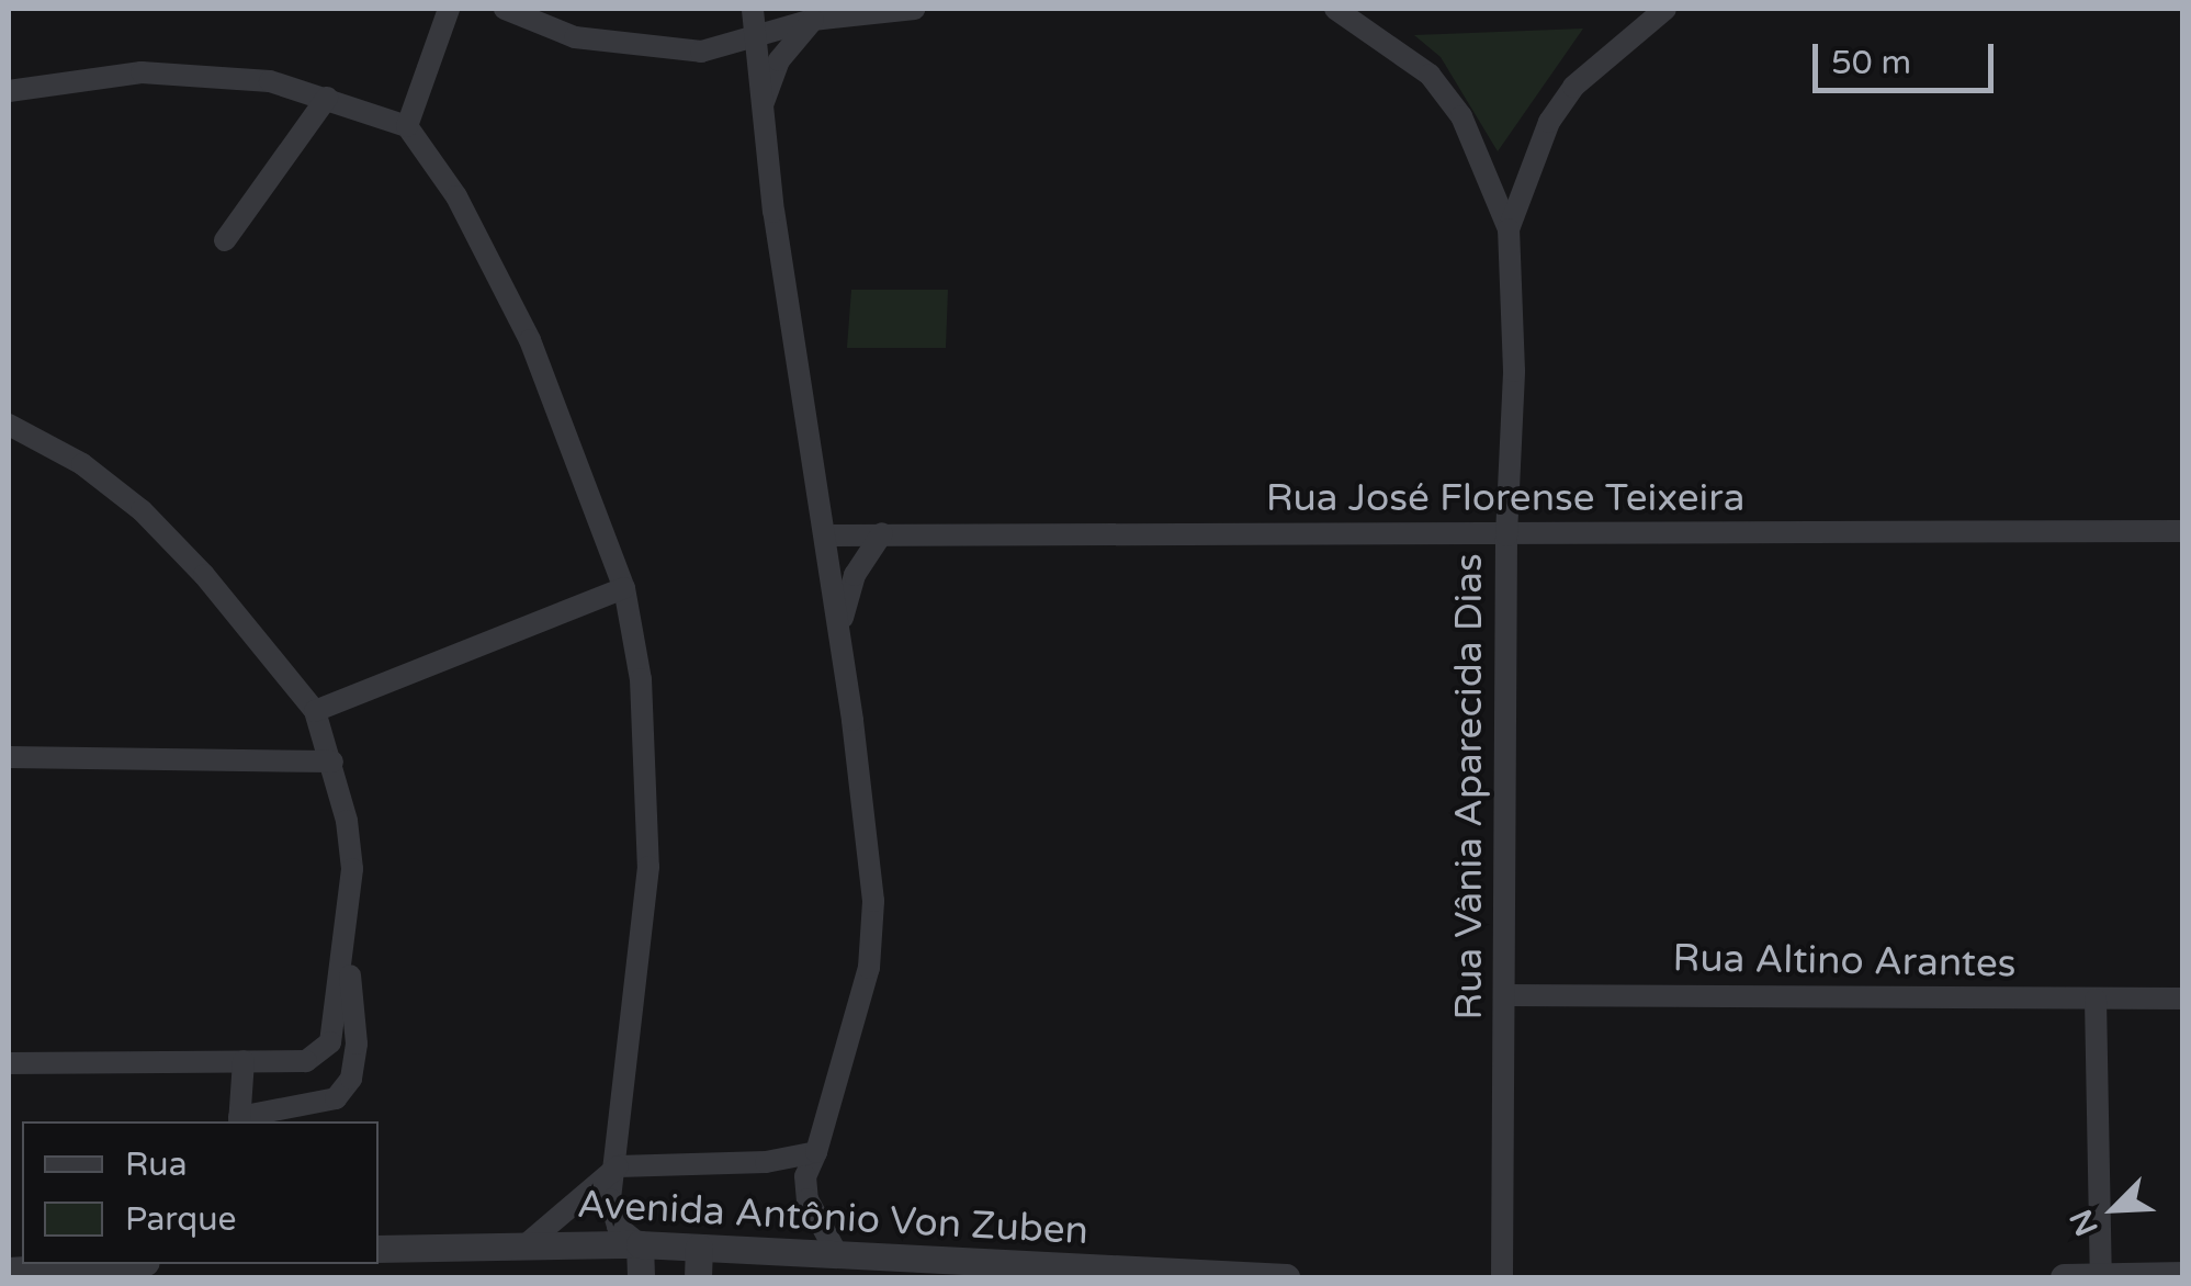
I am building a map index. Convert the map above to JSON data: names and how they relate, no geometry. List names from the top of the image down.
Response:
{
  "streets": {
    "street": [
      "Rua José Florense Teixeira",
      "Rua Vânia Aparecida Dias",
      "Rua Altino Arantes",
      "Avenida Antônio Von Zuben"
    ]
  },
  "crossings": [
    ["Rua José Florense Teixeira", "Rua Vânia Aparecida Dias"],
    ["Rua Vânia Aparecida Dias", "Rua Altino Arantes"]
  ],
  "legend": ["Rua", "Parque"],
  "scale_bar": "50 m",
  "north": "bottom left"
}
